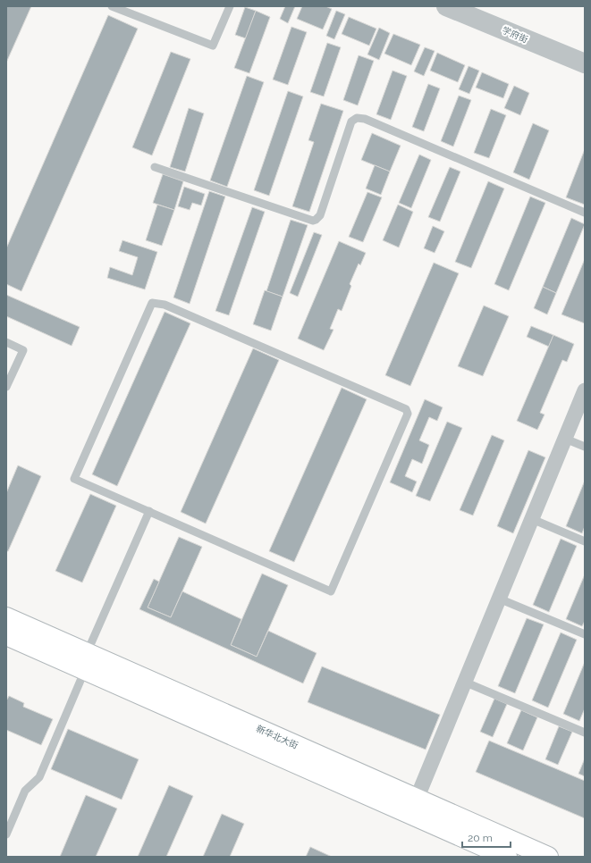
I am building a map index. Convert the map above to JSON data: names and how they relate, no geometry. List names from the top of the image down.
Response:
{
  "streets": {
    "main road": ["新华北大街"],
    "street": ["学府街"]
  },
  "scale_bar": "20 m"
}
